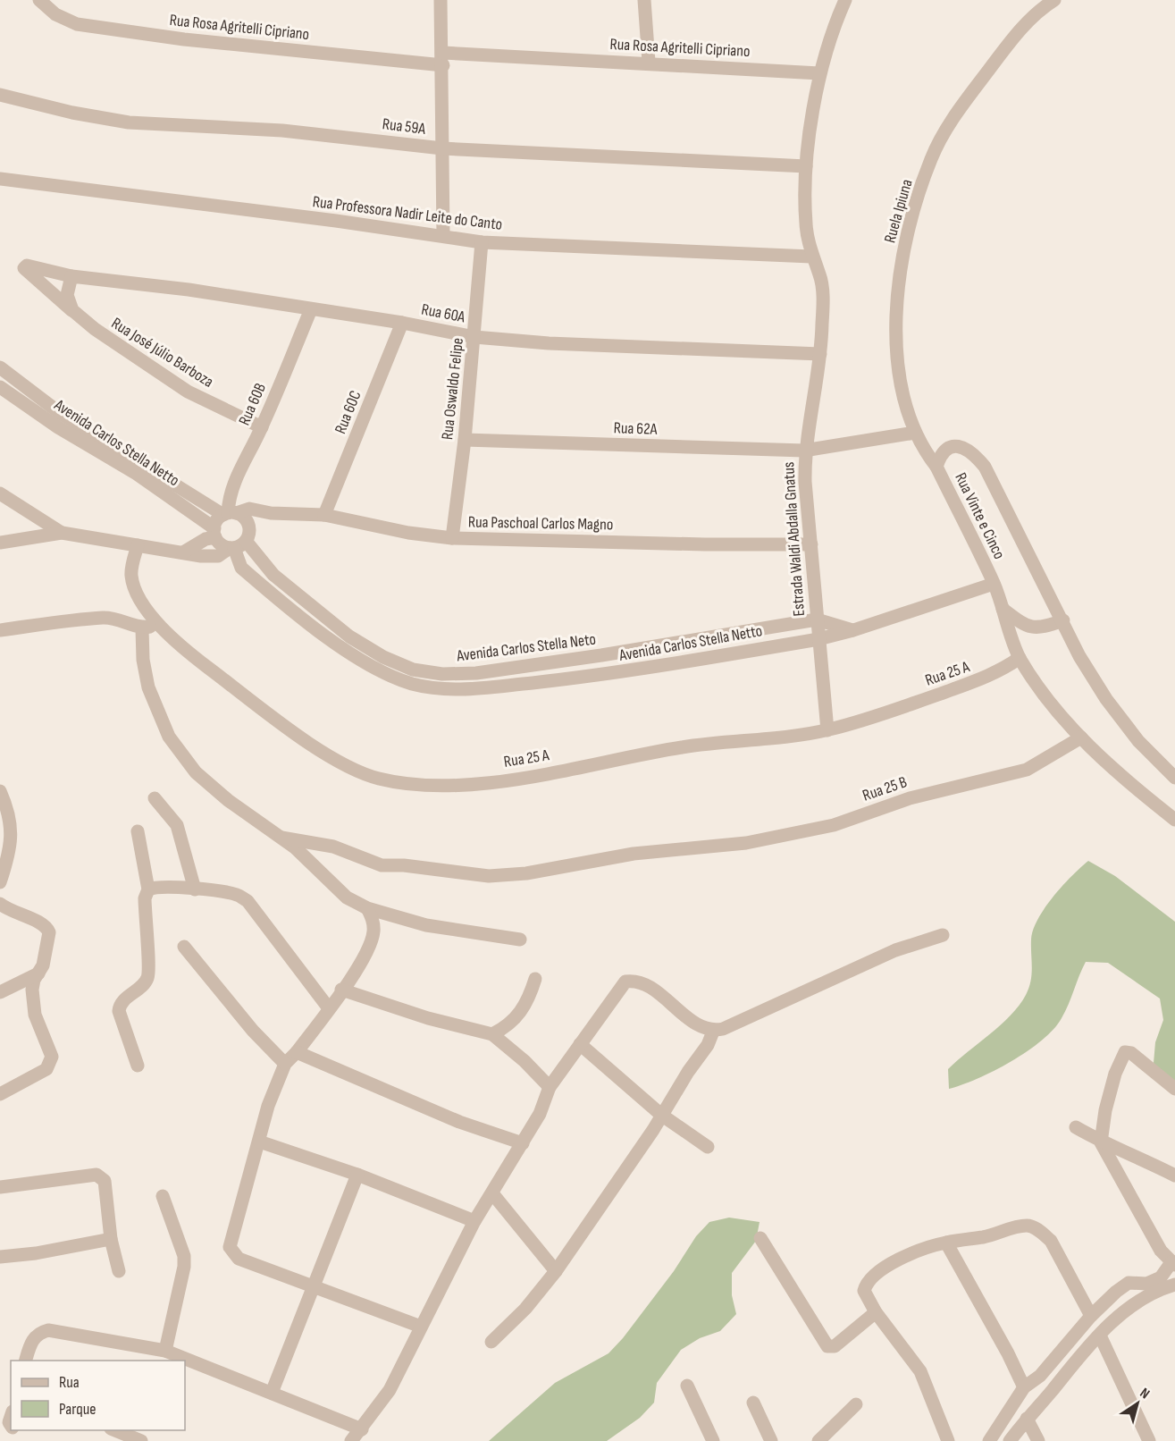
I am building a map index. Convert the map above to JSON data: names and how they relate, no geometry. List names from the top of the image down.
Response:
{
  "streets": {
    "street": [
      "Rua Rosa Agritelli Cipriano",
      "Rua 59A",
      "Ruela Ipiuna",
      "Rua Professora Nadir Leite do Canto",
      "Rua 60A",
      "Rua José Júlio Barboza",
      "Rua Oswaldo Felipe",
      "Rua 60B",
      "Rua 60C",
      "Rua 62A",
      "Avenida Carlos Stella Netto",
      "Rua Vinte e Cinco",
      "Rua Paschoal Carlos Magno",
      "Estrada Waldi Abdalla Gnatus",
      "Avenida Carlos Stella Neto",
      "Rua 25 A",
      "Rua 25 B"
    ]
  },
  "crossings": [
    ["Rua Rosa Agritelli Cipriano", "Estrada Waldi Abdalla Gnatus"],
    ["Rua 59A", "Estrada Waldi Abdalla Gnatus"],
    ["Ruela Ipiuna", "Rua 62A"],
    ["Ruela Ipiuna", "Rua Vinte e Cinco"],
    ["Rua Professora Nadir Leite do Canto", "Rua Oswaldo Felipe"],
    ["Rua Professora Nadir Leite do Canto", "Estrada Waldi Abdalla Gnatus"],
    ["Rua 60A", "Rua José Júlio Barboza"],
    ["Rua 60A", "Rua Oswaldo Felipe"],
    ["Rua 60A", "Rua 60B"],
    ["Rua 60A", "Rua 60C"],
    ["Rua 60A", "Estrada Waldi Abdalla Gnatus"],
    ["Rua José Júlio Barboza", "Rua 60B"],
    ["Rua Oswaldo Felipe", "Rua 62A"],
    ["Rua Oswaldo Felipe", "Rua Paschoal Carlos Magno"],
    ["Rua 60B", "Avenida Carlos Stella Netto"],
    ["Rua 60B", "Rua Paschoal Carlos Magno"],
    ["Rua 60B", "Avenida Carlos Stella Neto"],
    ["Rua 60C", "Rua Paschoal Carlos Magno"],
    ["Rua 62A", "Estrada Waldi Abdalla Gnatus"],
    ["Avenida Carlos Stella Netto", "Rua Paschoal Carlos Magno"],
    ["Avenida Carlos Stella Netto", "Estrada Waldi Abdalla Gnatus"],
    ["Avenida Carlos Stella Netto", "Avenida Carlos Stella Neto"],
    ["Rua Vinte e Cinco", "Rua 25 A"],
    ["Rua Vinte e Cinco", "Rua 25 B"],
    ["Rua Paschoal Carlos Magno", "Estrada Waldi Abdalla Gnatus"],
    ["Rua Paschoal Carlos Magno", "Avenida Carlos Stella Neto"],
    ["Estrada Waldi Abdalla Gnatus", "Avenida Carlos Stella Neto"],
    ["Estrada Waldi Abdalla Gnatus", "Rua 25 A"]
  ],
  "legend": ["Rua", "Parque"],
  "north": "top right"
}
